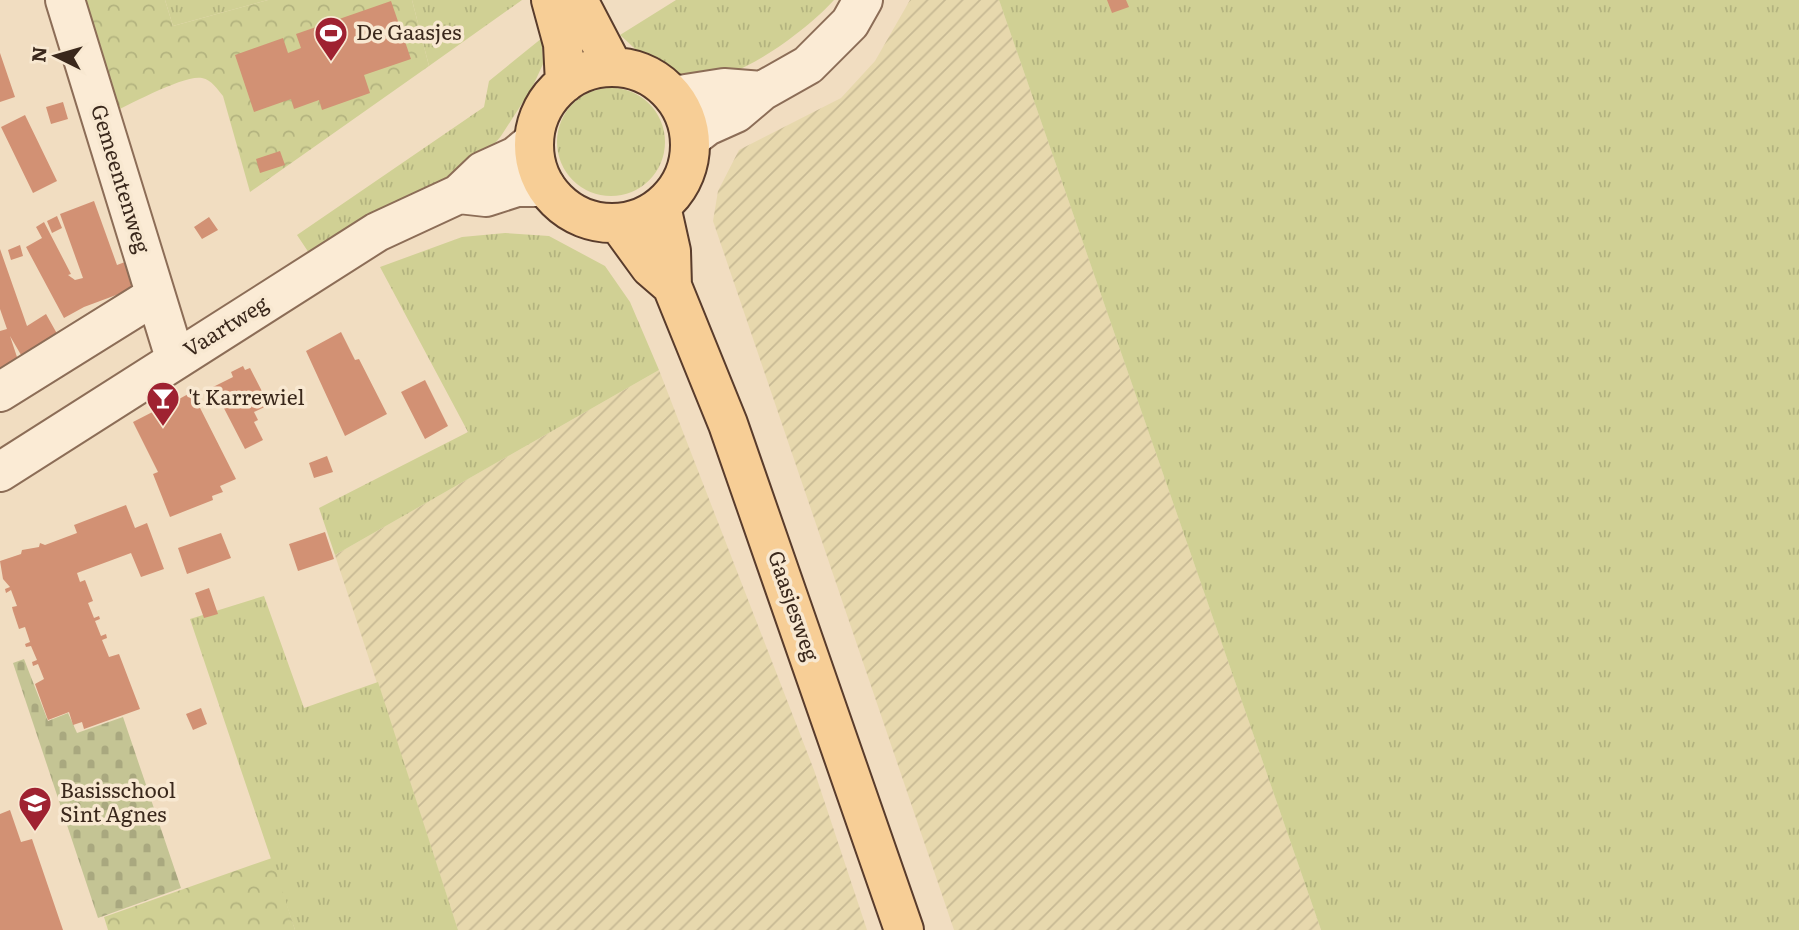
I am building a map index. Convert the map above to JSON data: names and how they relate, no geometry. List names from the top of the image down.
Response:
{
  "streets": {
    "main road": ["Gaasjesweg"],
    "street": ["Gemeentenweg", "Vaartweg"]
  },
  "crossings": [
    ["Gemeentenweg", "Vaartweg"],
    ["Vaartweg", "Gaasjesweg"]
  ],
  "places": {
    "sports": ["De Gaasjes"],
    "bar": ["'t Karrewiel"],
    "school or university": ["Basisschool Sint Agnes"]
  },
  "north": "left"
}
